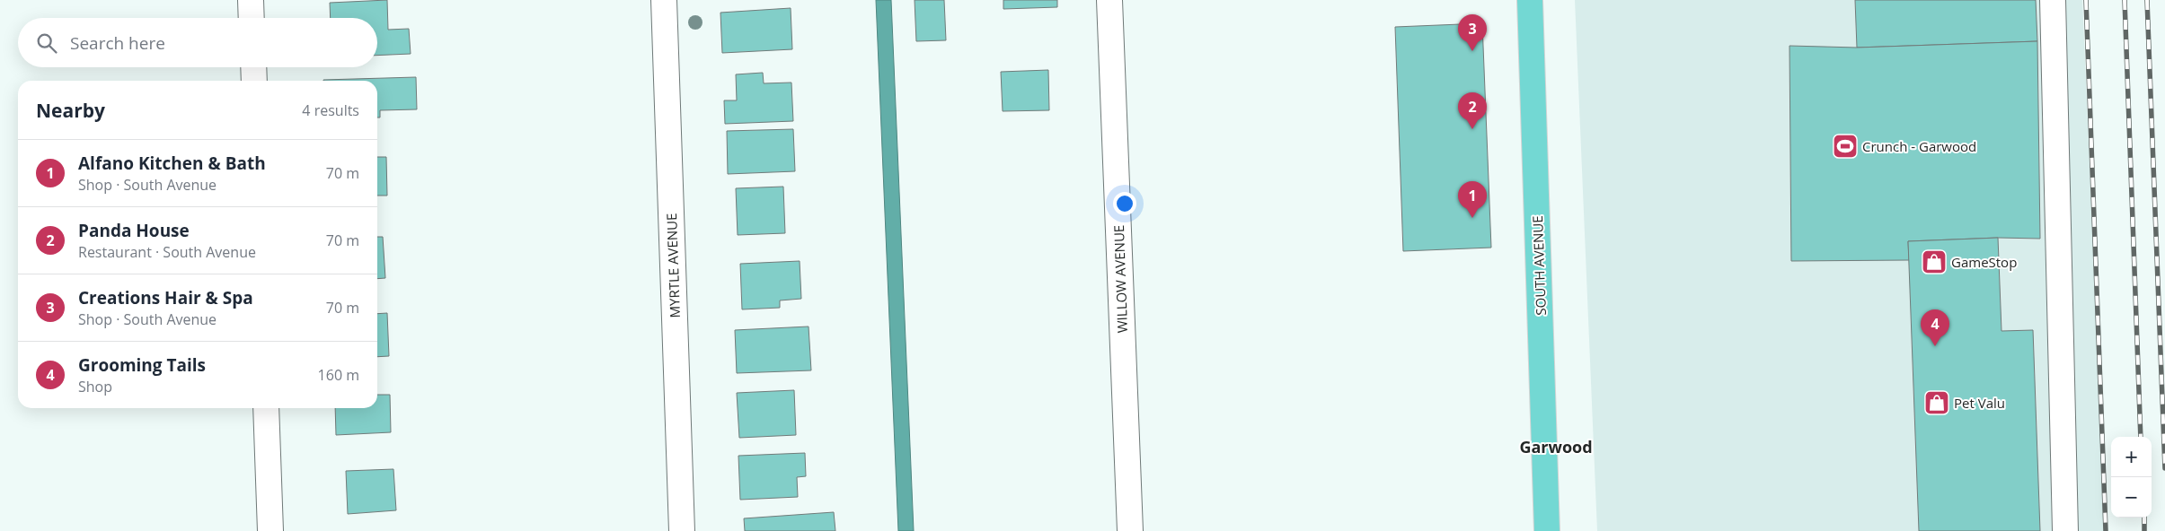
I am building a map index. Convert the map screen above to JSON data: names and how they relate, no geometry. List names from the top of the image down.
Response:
{
  "streets": {
    "main road": ["SOUTH AVENUE"],
    "street": ["MYRTLE AVENUE", "WILLOW AVENUE"]
  },
  "districts": ["Garwood"],
  "places": {
    "sports": ["Crunch - Garwood"],
    "shop": ["GameStop", "Pet Valu"]
  },
  "page": {
    "pins": [
      "3",
      "2",
      "1",
      "4"
    ],
    "search": "Search here",
    "heading": ["Nearby", "4 results"],
    "list": [
      {
        "mark": "1",
        "name": "Alfano Kitchen & Bath",
        "note": "Shop · South Avenue",
        "value": "70 m"
      },
      {
        "mark": "2",
        "name": "Panda House",
        "note": "Restaurant · South Avenue",
        "value": "70 m"
      },
      {
        "mark": "3",
        "name": "Creations Hair & Spa",
        "note": "Shop · South Avenue",
        "value": "70 m"
      },
      {
        "mark": "4",
        "name": "Grooming Tails",
        "note": "Shop",
        "value": "160 m"
      }
    ],
    "map_buttons": ["+", "−"]
  }
}
